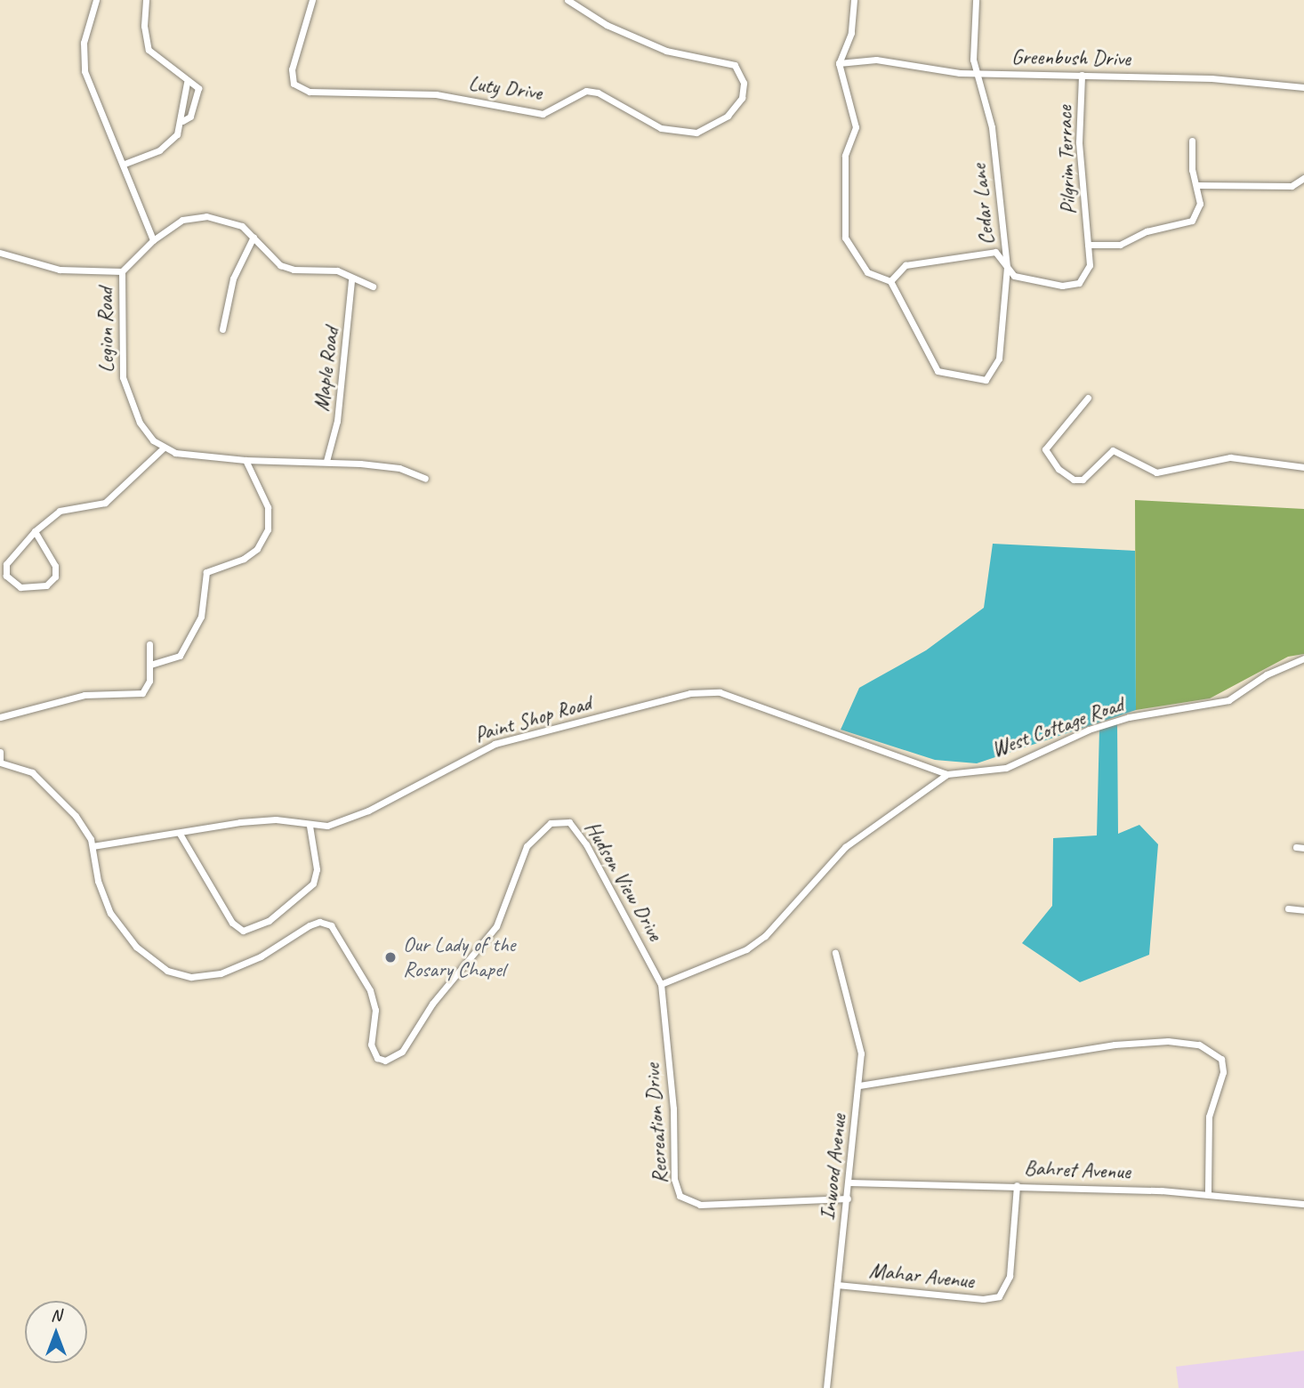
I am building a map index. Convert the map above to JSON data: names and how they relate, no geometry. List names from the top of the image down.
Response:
{
  "streets": {
    "street": [
      "Greenbush Drive",
      "Luty Drive",
      "Pilgrim Terrace",
      "Cedar Lane",
      "Legion Road",
      "Maple Road",
      "Paint Shop Road",
      "West Cottage Road",
      "Hudson View Drive",
      "Recreation Drive",
      "Inwood Avenue",
      "Bahret Avenue",
      "Mahar Avenue"
    ]
  },
  "crossings": [
    ["Greenbush Drive", "Pilgrim Terrace"],
    ["Greenbush Drive", "Cedar Lane"],
    ["Pilgrim Terrace", "Cedar Lane"],
    ["Legion Road", "Maple Road"],
    ["Paint Shop Road", "West Cottage Road"],
    ["Paint Shop Road", "Hudson View Drive"],
    ["West Cottage Road", "Hudson View Drive"],
    ["Hudson View Drive", "Recreation Drive"],
    ["Recreation Drive", "Inwood Avenue"],
    ["Inwood Avenue", "Bahret Avenue"],
    ["Inwood Avenue", "Mahar Avenue"],
    ["Bahret Avenue", "Mahar Avenue"]
  ],
  "places": ["Our Lady of the Rosary Chapel"],
  "north": "top"
}
